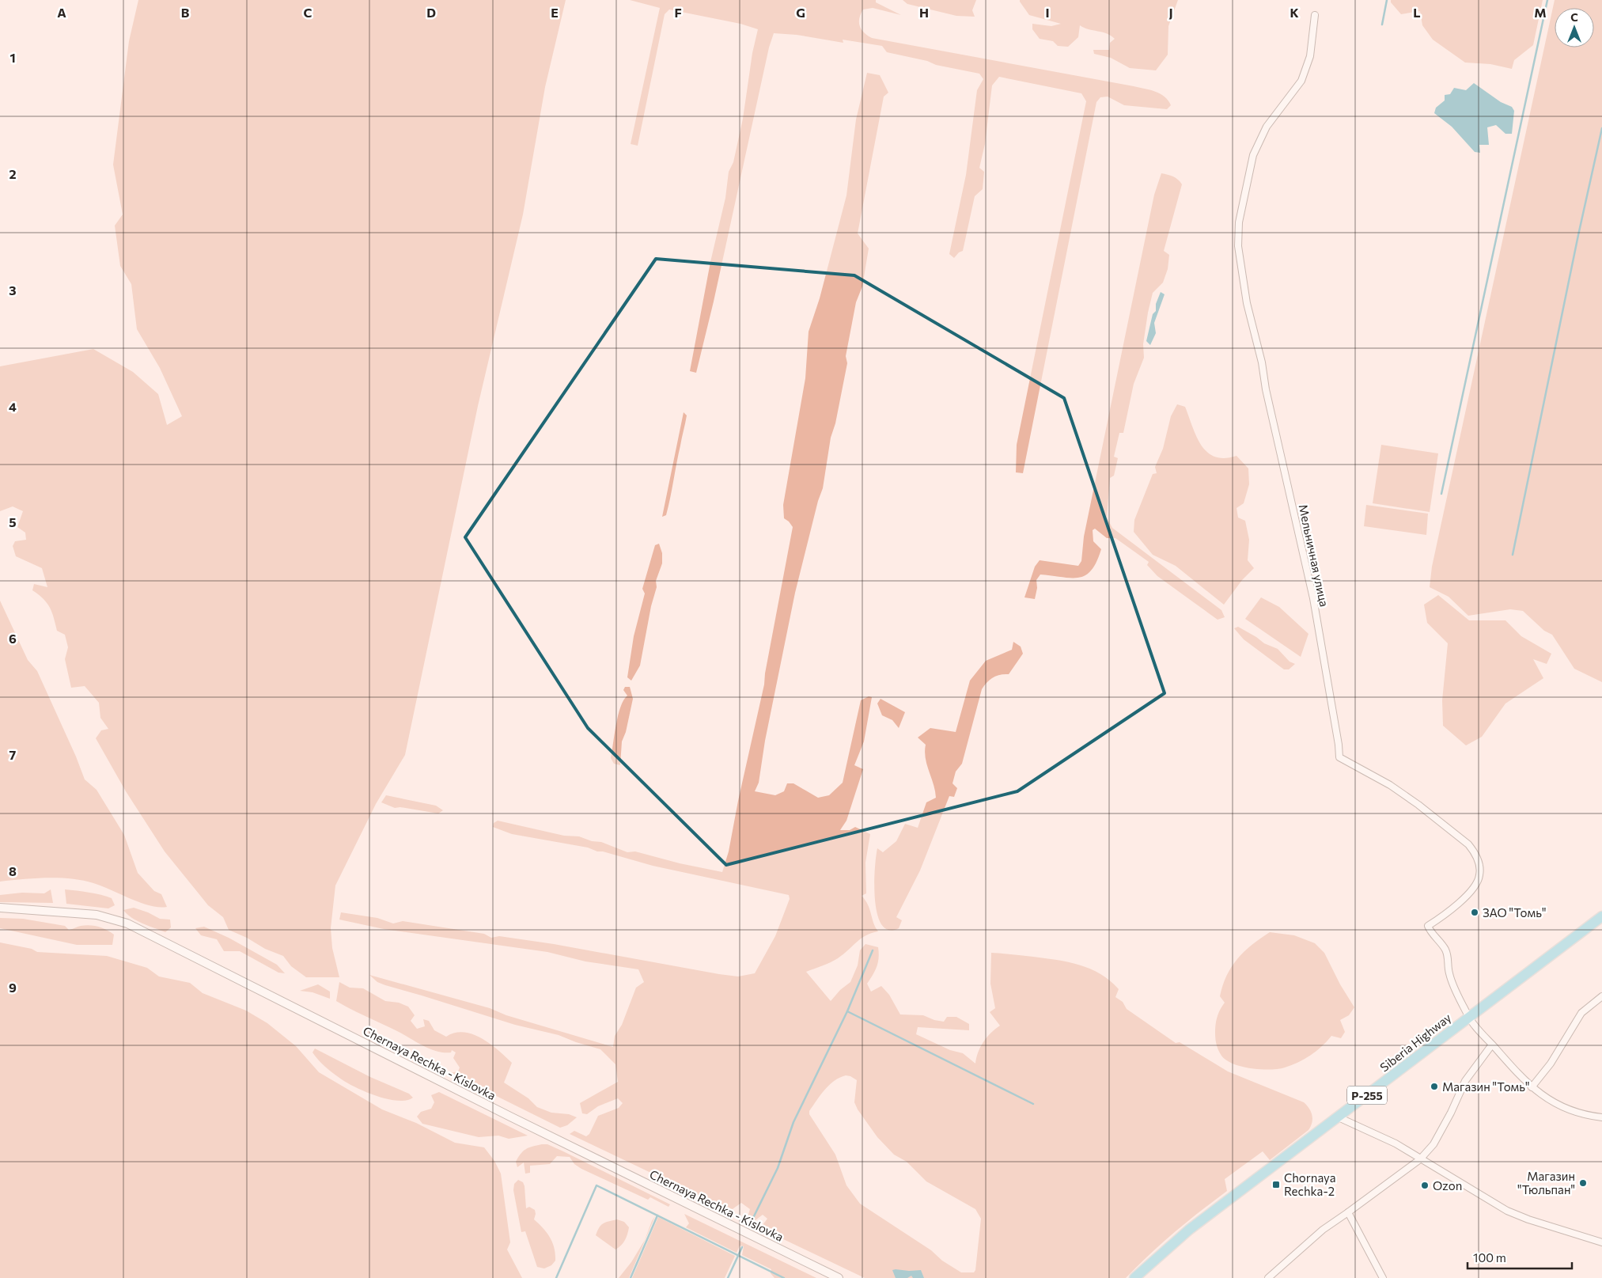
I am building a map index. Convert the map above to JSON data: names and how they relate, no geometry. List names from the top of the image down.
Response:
{
  "streets": {
    "highway": ["Siberia Highway", "Р-255"],
    "street": ["Мельничная улица", "Chernaya Rechka - Kislovka"]
  },
  "crossings": [
    ["Мельничная улица", "Siberia Highway"]
  ],
  "places": {
    "other": [
      "ЗАО \"Томь\"",
      "Магазин \"Томь\"",
      "Магазин \"Тюльпан\"",
      "Ozon"
    ],
    "transit": ["Chornaya Rechka-2"]
  },
  "scale_bar": "100 m",
  "north": "top",
  "grid": {
    "columns": [
      "A",
      "B",
      "C",
      "D",
      "E",
      "F",
      "G",
      "H",
      "I",
      "J",
      "K",
      "L",
      "M"
    ],
    "rows": [
      "1",
      "2",
      "3",
      "4",
      "5",
      "6",
      "7",
      "8",
      "9"
    ]
  }
}
